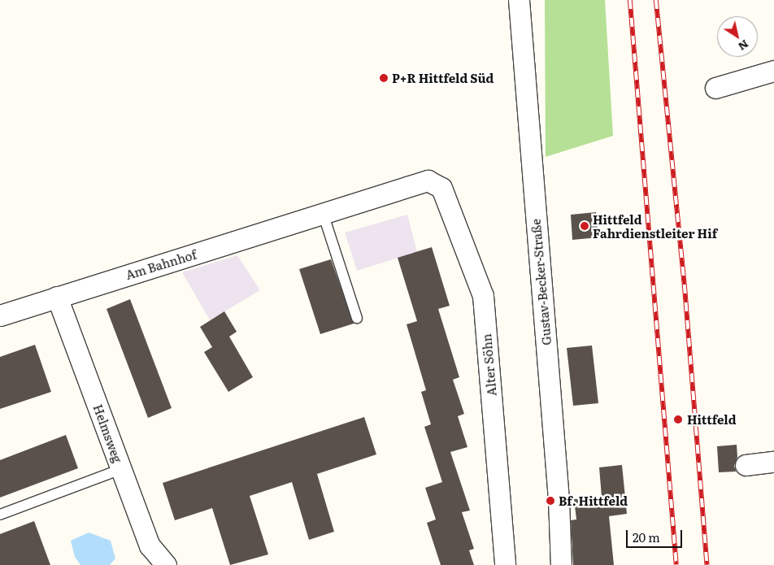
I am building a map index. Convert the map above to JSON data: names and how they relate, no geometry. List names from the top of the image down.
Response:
{
  "streets": {
    "street": [
      "Am Bahnhof",
      "Gustav-Becker-Straße",
      "Alter Söhn",
      "Helmsweg"
    ]
  },
  "crossings": [
    ["Am Bahnhof", "Alter Söhn"],
    ["Am Bahnhof", "Helmsweg"]
  ],
  "places": [
    "P+R Hittfeld Süd",
    "Hittfeld Fahrdienstleiter Hif",
    "Hittfeld",
    "Bf. Hittfeld"
  ],
  "scale_bar": "20 m",
  "north": "bottom right"
}
